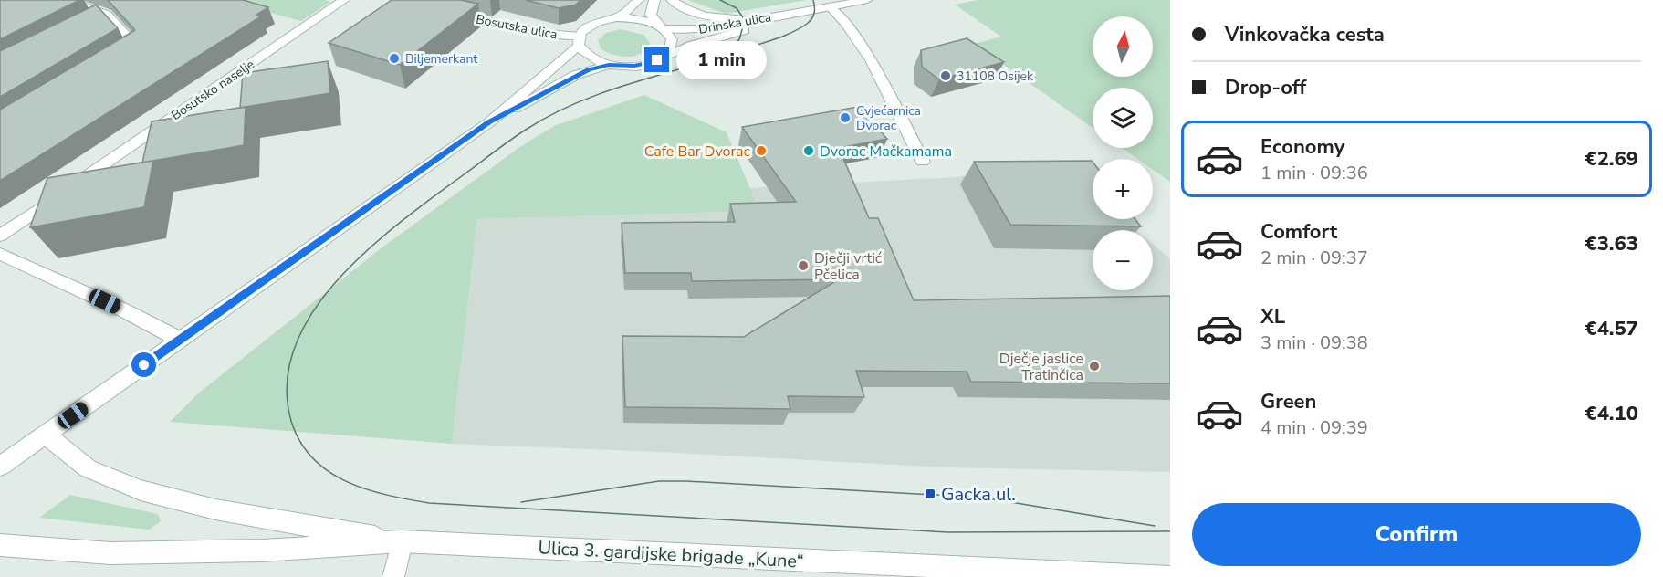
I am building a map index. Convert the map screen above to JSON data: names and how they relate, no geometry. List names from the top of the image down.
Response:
{
  "streets": {
    "street": [
      "Drinska ulica",
      "Bosutska ulica",
      "Bosutsko naselje",
      "Ulica 3. gardijske brigade „Kune“"
    ]
  },
  "places": {
    "other": [
      "Biljemerkant",
      "31108 Osijek",
      "Cvjećarnica Dvorac",
      "Cafe Bar Dvorac",
      "Dvorac Mačkamama",
      "Dječji vrtić Pčelica",
      "Dječje jaslice Tratinčica"
    ],
    "transit": ["Gacka ul."]
  },
  "north": "top",
  "page": {
    "banner": ["Vinkovačka cesta", "Drop-off"],
    "map_buttons": ["+", "−"],
    "bubble": "1 min",
    "list": [
      {
        "name": "Economy",
        "note": "1 min · 09:36",
        "value": "€2.69"
      },
      {
        "name": "Comfort",
        "note": "2 min · 09:37",
        "value": "€3.63"
      },
      {
        "name": "XL",
        "note": "3 min · 09:38",
        "value": "€4.57"
      },
      {
        "name": "Green",
        "note": "4 min · 09:39",
        "value": "€4.10"
      }
    ],
    "buttons": "Confirm"
  }
}
